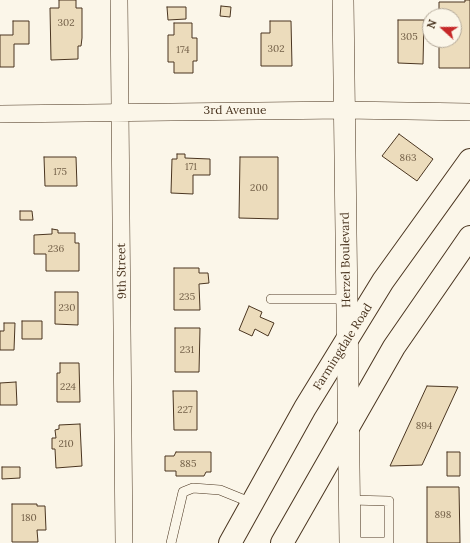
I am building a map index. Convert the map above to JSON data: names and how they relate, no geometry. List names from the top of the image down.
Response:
{
  "streets": {
    "main road": ["Farmingdale Road"],
    "street": ["3rd Avenue", "Herzel Boulevard", "9th Street"]
  },
  "crossings": [
    ["3rd Avenue", "Herzel Boulevard"],
    ["3rd Avenue", "9th Street"],
    ["Herzel Boulevard", "Farmingdale Road"]
  ],
  "house_numbers": [
    "302",
    "305",
    "302",
    "174",
    "863",
    "171",
    "175",
    "200",
    "236",
    "235",
    "230",
    "231",
    "224",
    "227",
    "894",
    "210",
    "885",
    "898",
    "180"
  ],
  "north": "left"
}
